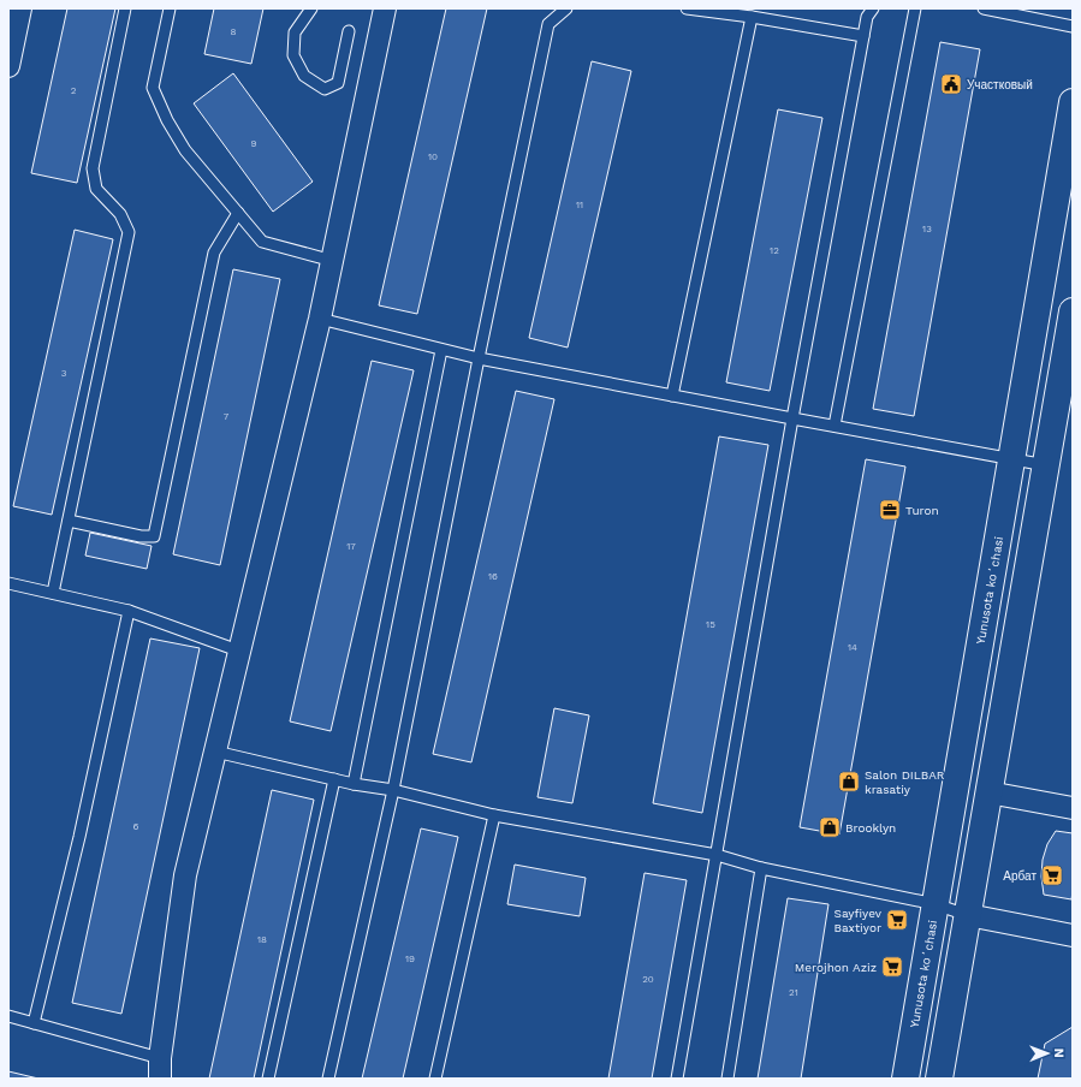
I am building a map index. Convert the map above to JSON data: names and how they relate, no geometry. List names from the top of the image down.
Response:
{
  "streets": {
    "main road": ["Yunusota koʻchasi"]
  },
  "places": {
    "public building": ["Участковый"],
    "office": ["Turon"],
    "shop": ["Salon DILBAR krasatiy", "Brooklyn"],
    "supermarket": ["Арбат", "Sayfiyev Baxtiyor", "Merojhon Aziz"]
  },
  "house_numbers": [
    "8",
    "2",
    "9",
    "10",
    "11",
    "13",
    "12",
    "3",
    "7",
    "17",
    "16",
    "15",
    "14",
    "6",
    "18",
    "19",
    "20",
    "21"
  ],
  "north": "right"
}
